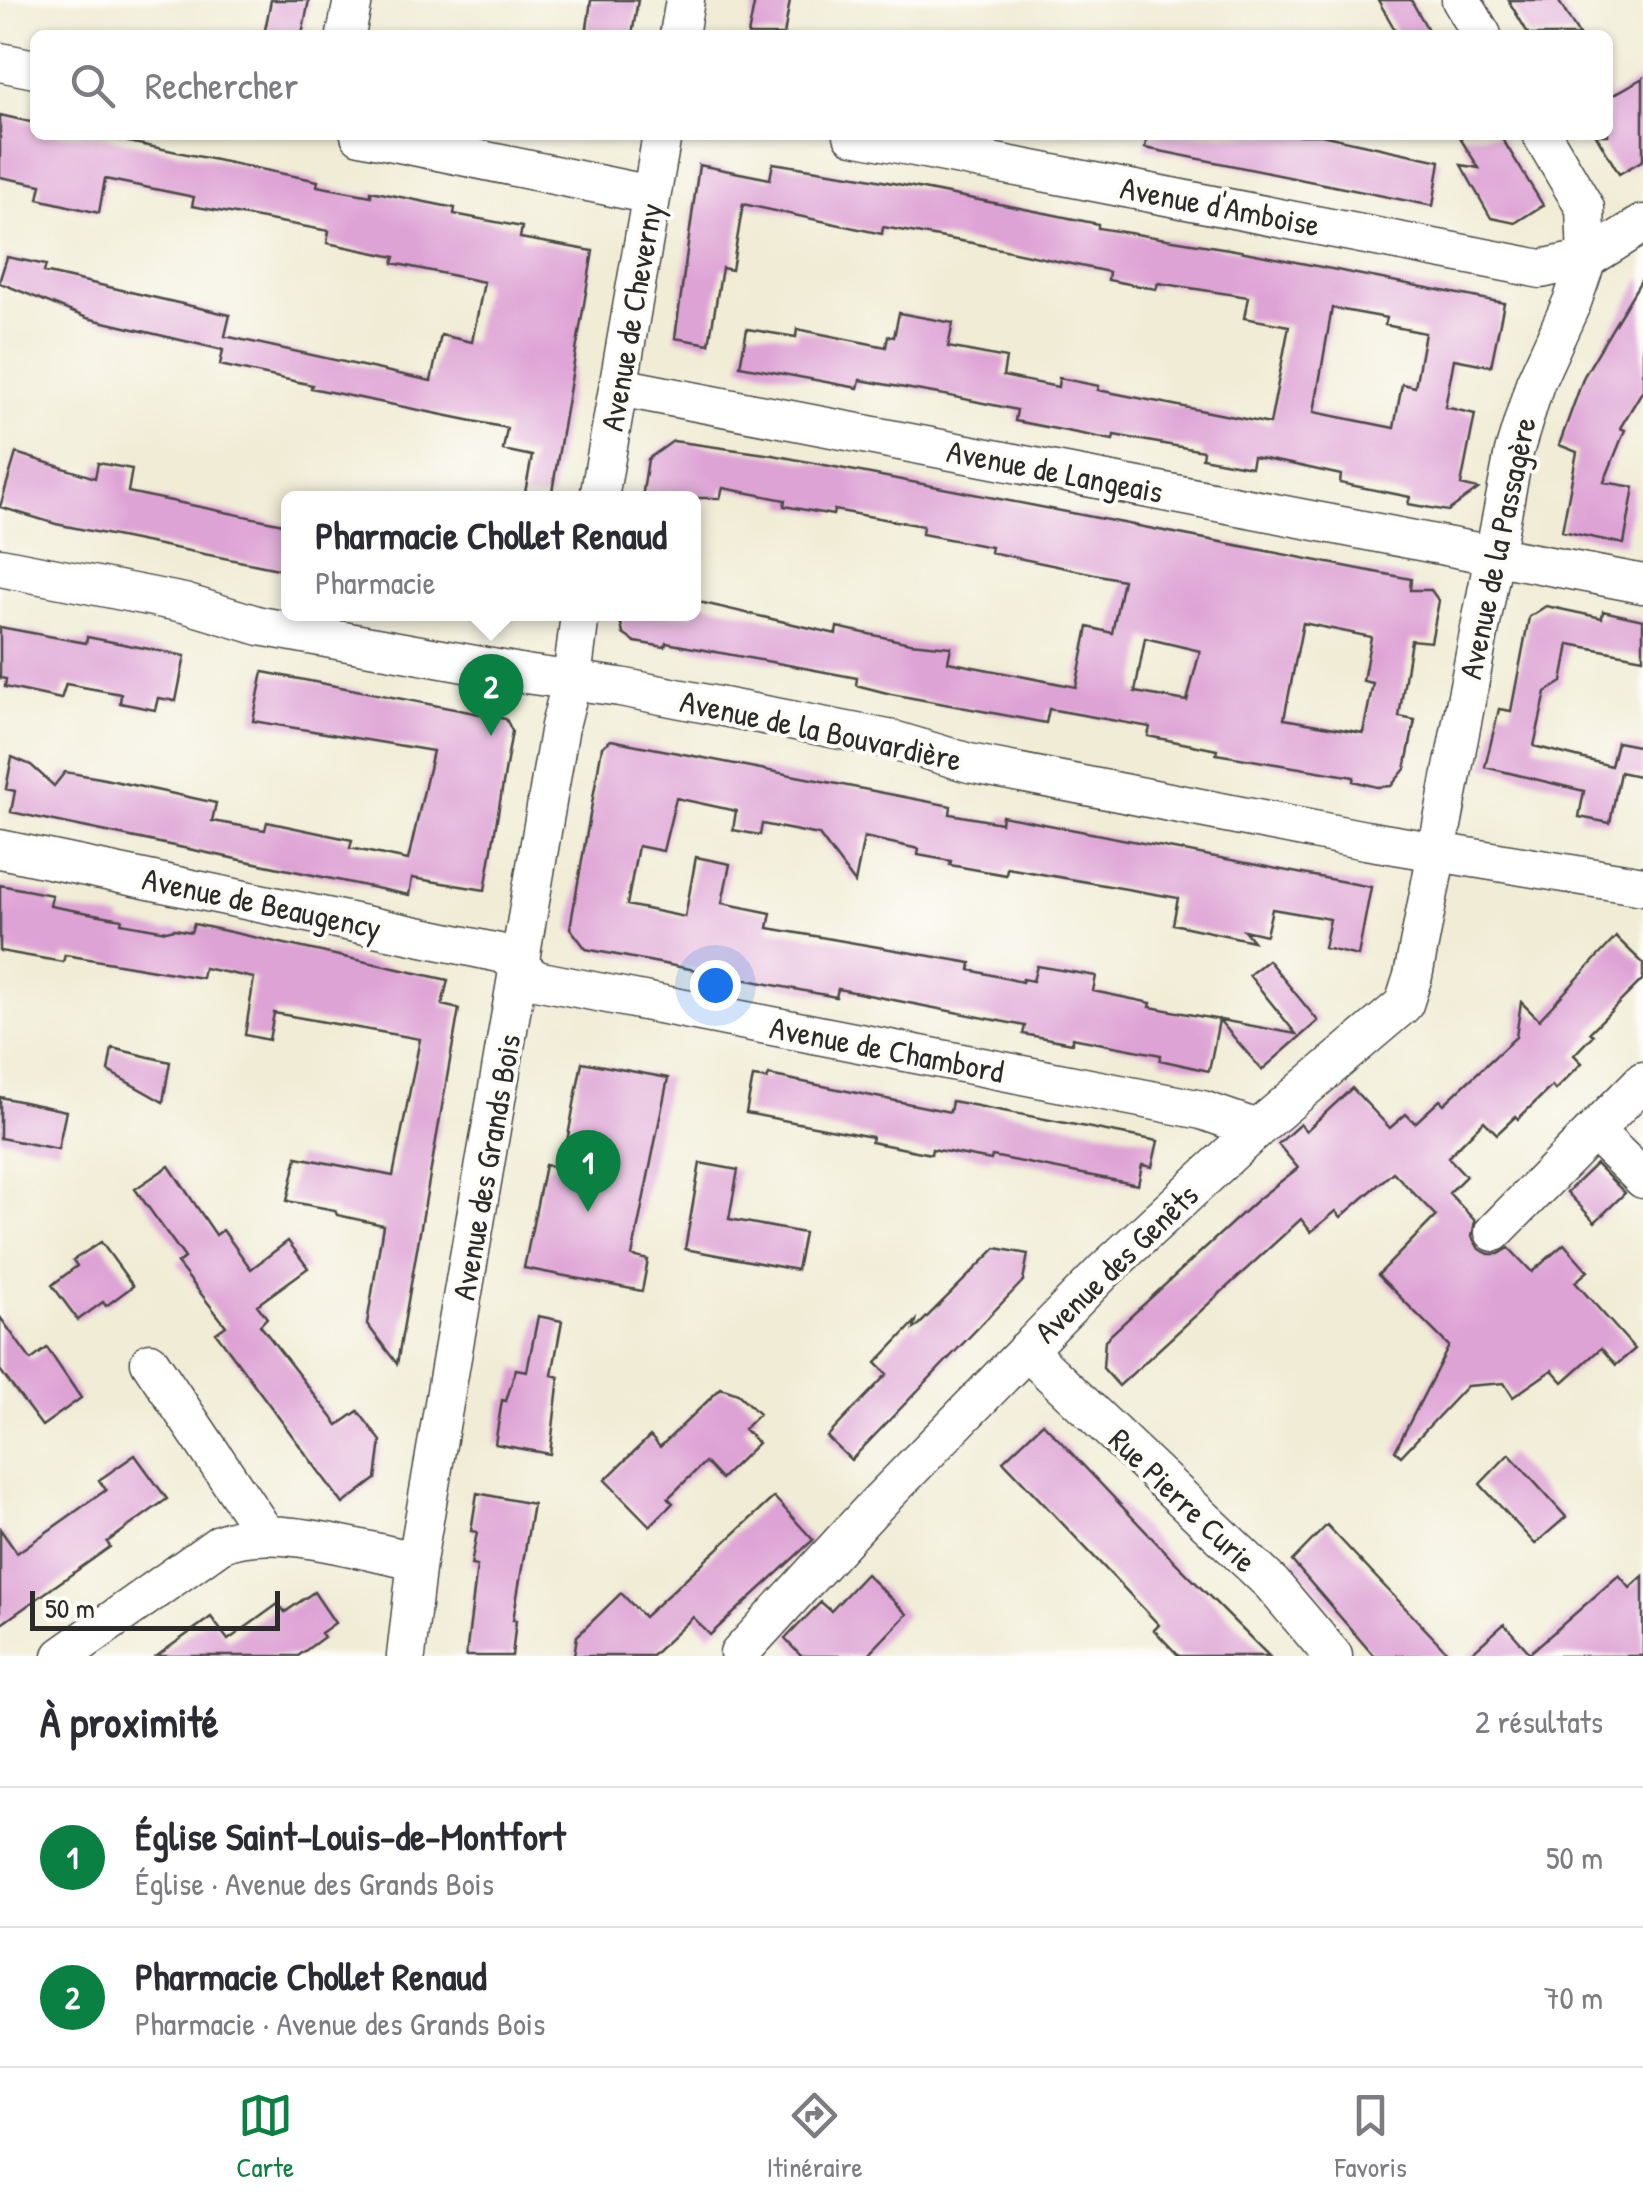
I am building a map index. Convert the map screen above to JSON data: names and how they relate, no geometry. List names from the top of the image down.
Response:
{
  "streets": {
    "street": [
      "Avenue d'Amboise",
      "Avenue de Cheverny",
      "Avenue de Langeais",
      "Avenue de la Passagère",
      "Avenue de la Bouvardière",
      "Avenue de Beaugency",
      "Avenue de Chambord",
      "Avenue des Grands Bois",
      "Avenue des Genêts",
      "Rue Pierre Curie"
    ]
  },
  "crossings": [
    ["Avenue d'Amboise", "Avenue de la Passagère"],
    ["Avenue de Cheverny", "Avenue de Langeais"],
    ["Avenue de Langeais", "Avenue de la Passagère"],
    ["Avenue de la Passagère", "Avenue de la Bouvardière"],
    ["Avenue de la Passagère", "Avenue des Genêts"],
    ["Avenue de la Bouvardière", "Avenue des Grands Bois"],
    ["Avenue de la Bouvardière", "Avenue des Genêts"],
    ["Avenue de Beaugency", "Avenue de Chambord"],
    ["Avenue de Beaugency", "Avenue des Grands Bois"],
    ["Avenue de Chambord", "Avenue des Grands Bois"],
    ["Avenue de Chambord", "Avenue des Genêts"],
    ["Avenue des Genêts", "Rue Pierre Curie"]
  ],
  "scale_bar": "50 m",
  "page": {
    "search": "Rechercher",
    "popup": ["Pharmacie Chollet Renaud", "Pharmacie"],
    "pins": ["2", "1"],
    "scale": "50 m",
    "heading": ["À proximité", "2 résultats"],
    "list": [
      {
        "mark": "1",
        "name": "Église Saint-Louis-de-Montfort",
        "note": "Église · Avenue des Grands Bois",
        "value": "50 m"
      },
      {
        "mark": "2",
        "name": "Pharmacie Chollet Renaud",
        "note": "Pharmacie · Avenue des Grands Bois",
        "value": "70 m"
      }
    ],
    "nav": ["Carte", "Itinéraire", "Favoris"]
  }
}
